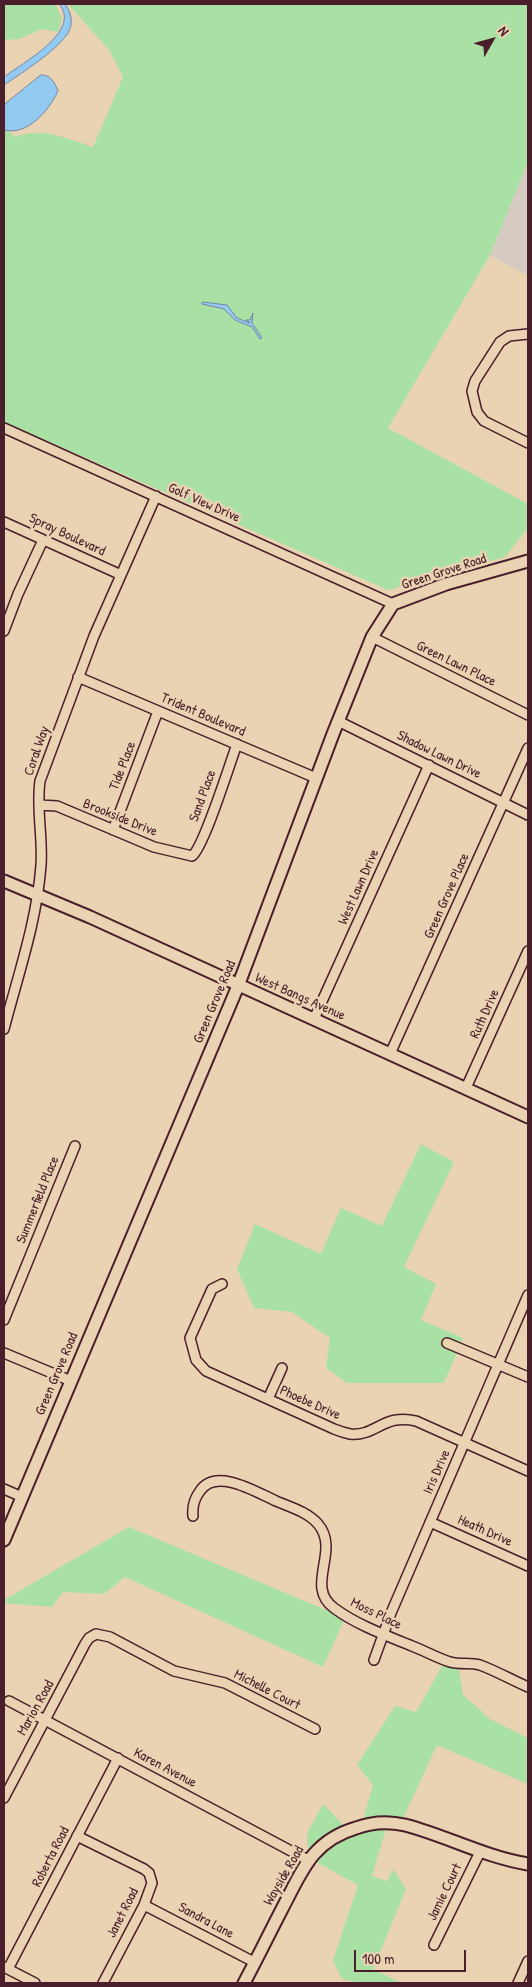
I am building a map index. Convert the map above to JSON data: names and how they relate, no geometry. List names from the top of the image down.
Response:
{
  "streets": {
    "street": [
      "Golf View Drive",
      "Spray Boulevard",
      "Green Grove Road",
      "Green Lawn Place",
      "Trident Boulevard",
      "Coral Way",
      "Shadow Lawn Drive",
      "Tide Place",
      "Sand Place",
      "Brookside Drive",
      "West Lawn Drive",
      "Green Grove Place",
      "West Bangs Avenue",
      "Ruth Drive",
      "Summerfield Place",
      "Phoebe Drive",
      "Iris Drive",
      "Heath Drive",
      "Moss Place",
      "Michelle Court",
      "Marion Road",
      "Karen Avenue",
      "Roberta Road",
      "Wayside Road",
      "Jamie Court",
      "Janet Road",
      "Sandra Lane"
    ]
  },
  "crossings": [
    ["Golf View Drive", "Green Grove Road"],
    ["Golf View Drive", "Coral Way"],
    ["Spray Boulevard", "Coral Way"],
    ["Green Grove Road", "Green Lawn Place"],
    ["Green Grove Road", "Trident Boulevard"],
    ["Green Grove Road", "Shadow Lawn Drive"],
    ["Green Grove Road", "West Bangs Avenue"],
    ["Trident Boulevard", "Coral Way"],
    ["Trident Boulevard", "Tide Place"],
    ["Trident Boulevard", "Sand Place"],
    ["Coral Way", "Brookside Drive"],
    ["Coral Way", "West Bangs Avenue"],
    ["Shadow Lawn Drive", "West Lawn Drive"],
    ["Shadow Lawn Drive", "Green Grove Place"],
    ["Tide Place", "Brookside Drive"],
    ["Sand Place", "Brookside Drive"],
    ["West Lawn Drive", "West Bangs Avenue"],
    ["Green Grove Place", "West Bangs Avenue"],
    ["West Bangs Avenue", "Ruth Drive"],
    ["Phoebe Drive", "Iris Drive"],
    ["Iris Drive", "Heath Drive"],
    ["Iris Drive", "Moss Place"],
    ["Michelle Court", "Marion Road"],
    ["Marion Road", "Karen Avenue"],
    ["Karen Avenue", "Roberta Road"],
    ["Karen Avenue", "Wayside Road"],
    ["Roberta Road", "Janet Road"],
    ["Wayside Road", "Jamie Court"],
    ["Wayside Road", "Sandra Lane"],
    ["Janet Road", "Sandra Lane"]
  ],
  "scale_bar": "100 m",
  "north": "top right"
}
